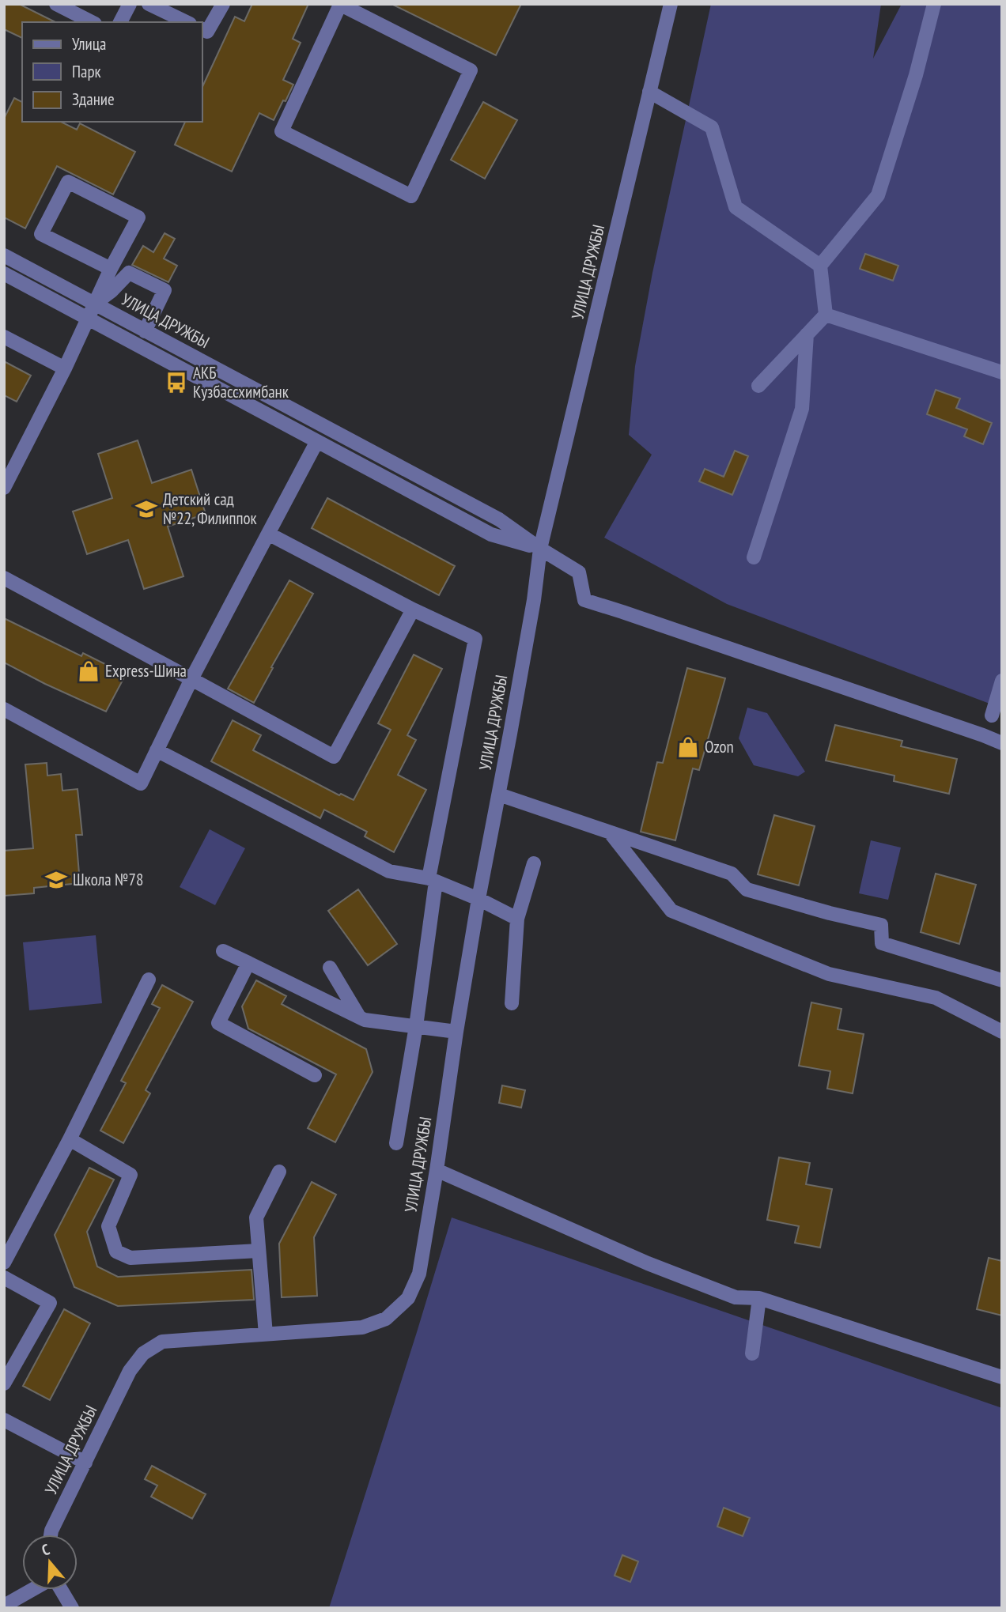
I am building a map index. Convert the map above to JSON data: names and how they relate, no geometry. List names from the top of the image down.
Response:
{
  "streets": {
    "street": ["УЛИЦА ДРУЖБЫ"]
  },
  "places": {
    "bus stop": ["АКБ Кузбассхимбанк"],
    "school or university": ["Детский сад №22, Филиппок", "Школа №78"],
    "shop": ["Express-Шина", "Ozon"]
  },
  "legend": ["Улица", "Парк", "Здание"],
  "north": "top"
}
